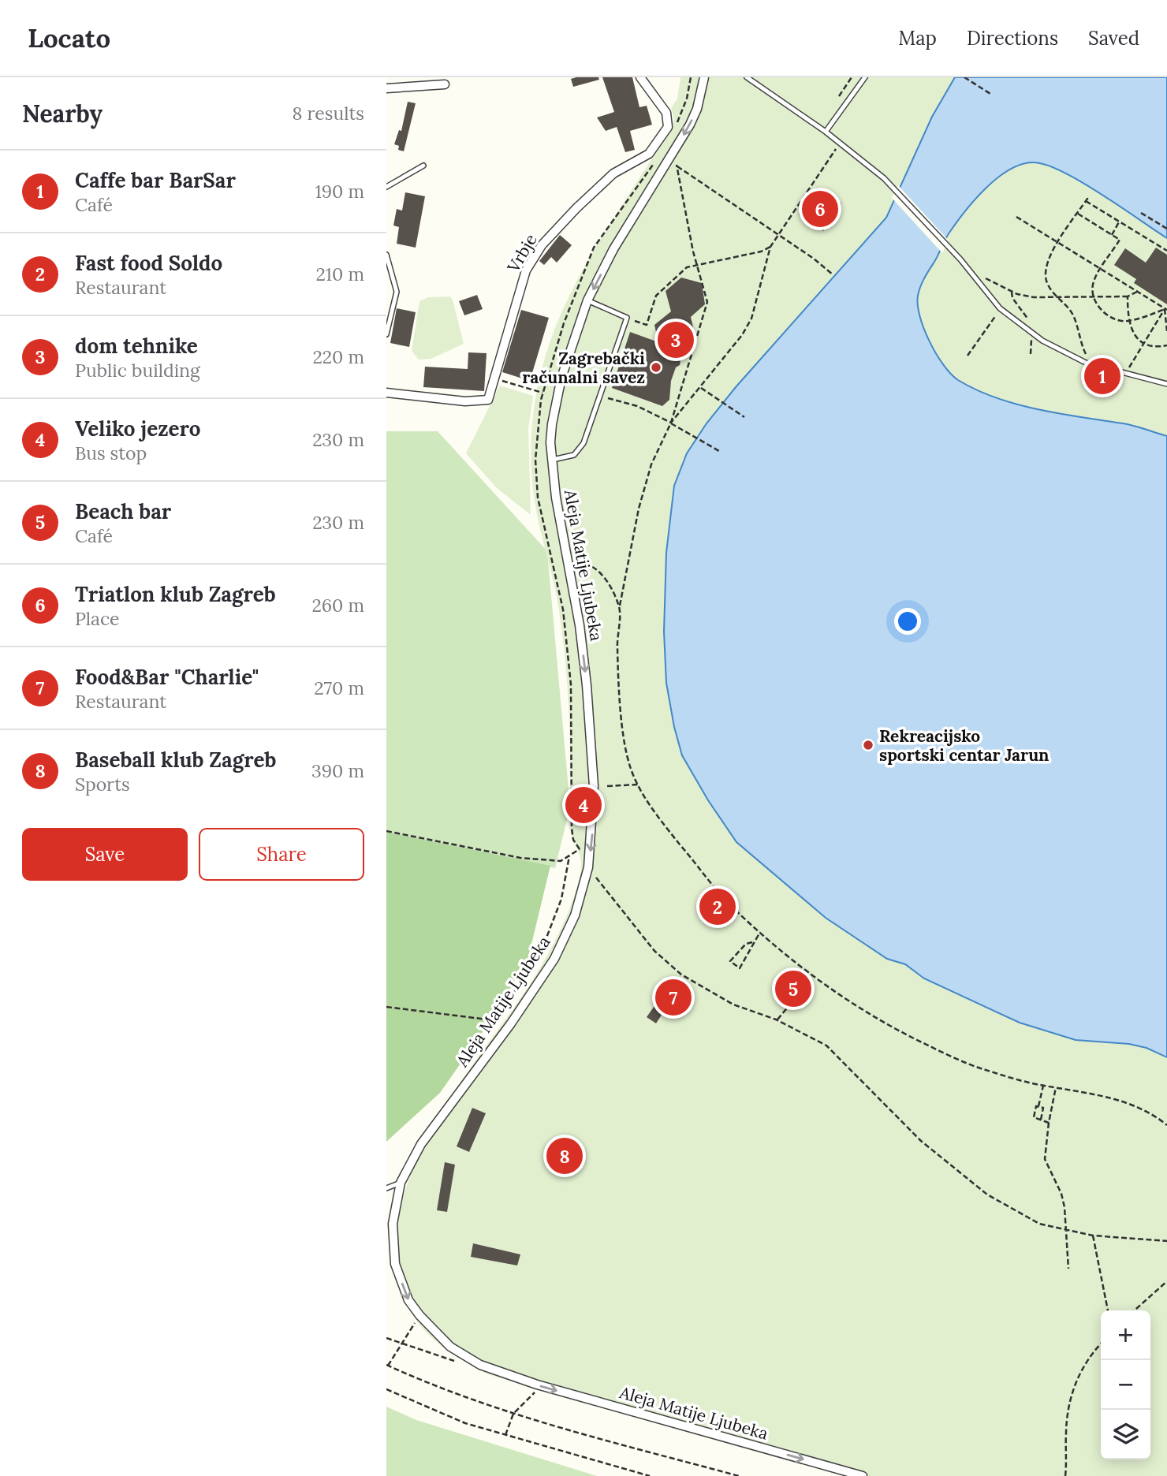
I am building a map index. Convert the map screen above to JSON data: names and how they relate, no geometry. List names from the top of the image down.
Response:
{
  "streets": {
    "street": ["Vrbje", "Aleja Matije Ljubeka"]
  },
  "places": ["Zagrebački računalni savez", "Rekreacijsko sportski centar Jarun"],
  "page": {
    "header": "Locato",
    "nav": ["Map", "Directions", "Saved"],
    "heading": ["Nearby", "8 results"],
    "list": [
      {
        "mark": "1",
        "name": "Caffe bar BarSar",
        "note": "Café",
        "value": "190 m"
      },
      {
        "mark": "2",
        "name": "Fast food Soldo",
        "note": "Restaurant",
        "value": "210 m"
      },
      {
        "mark": "3",
        "name": "dom tehnike",
        "note": "Public building",
        "value": "220 m"
      },
      {
        "mark": "4",
        "name": "Veliko jezero",
        "note": "Bus stop",
        "value": "230 m"
      },
      {
        "mark": "5",
        "name": "Beach bar",
        "note": "Café",
        "value": "230 m"
      },
      {
        "mark": "6",
        "name": "Triatlon klub Zagreb",
        "note": "Place",
        "value": "260 m"
      },
      {
        "mark": "7",
        "name": "Food&Bar \"Charlie\"",
        "note": "Restaurant",
        "value": "270 m"
      },
      {
        "mark": "8",
        "name": "Baseball klub Zagreb",
        "note": "Sports",
        "value": "390 m"
      }
    ],
    "pins": [
      "6",
      "3",
      "1",
      "4",
      "2",
      "5",
      "7",
      "8"
    ],
    "buttons": ["Save", "Share"],
    "map_buttons": ["+", "−"]
  }
}
